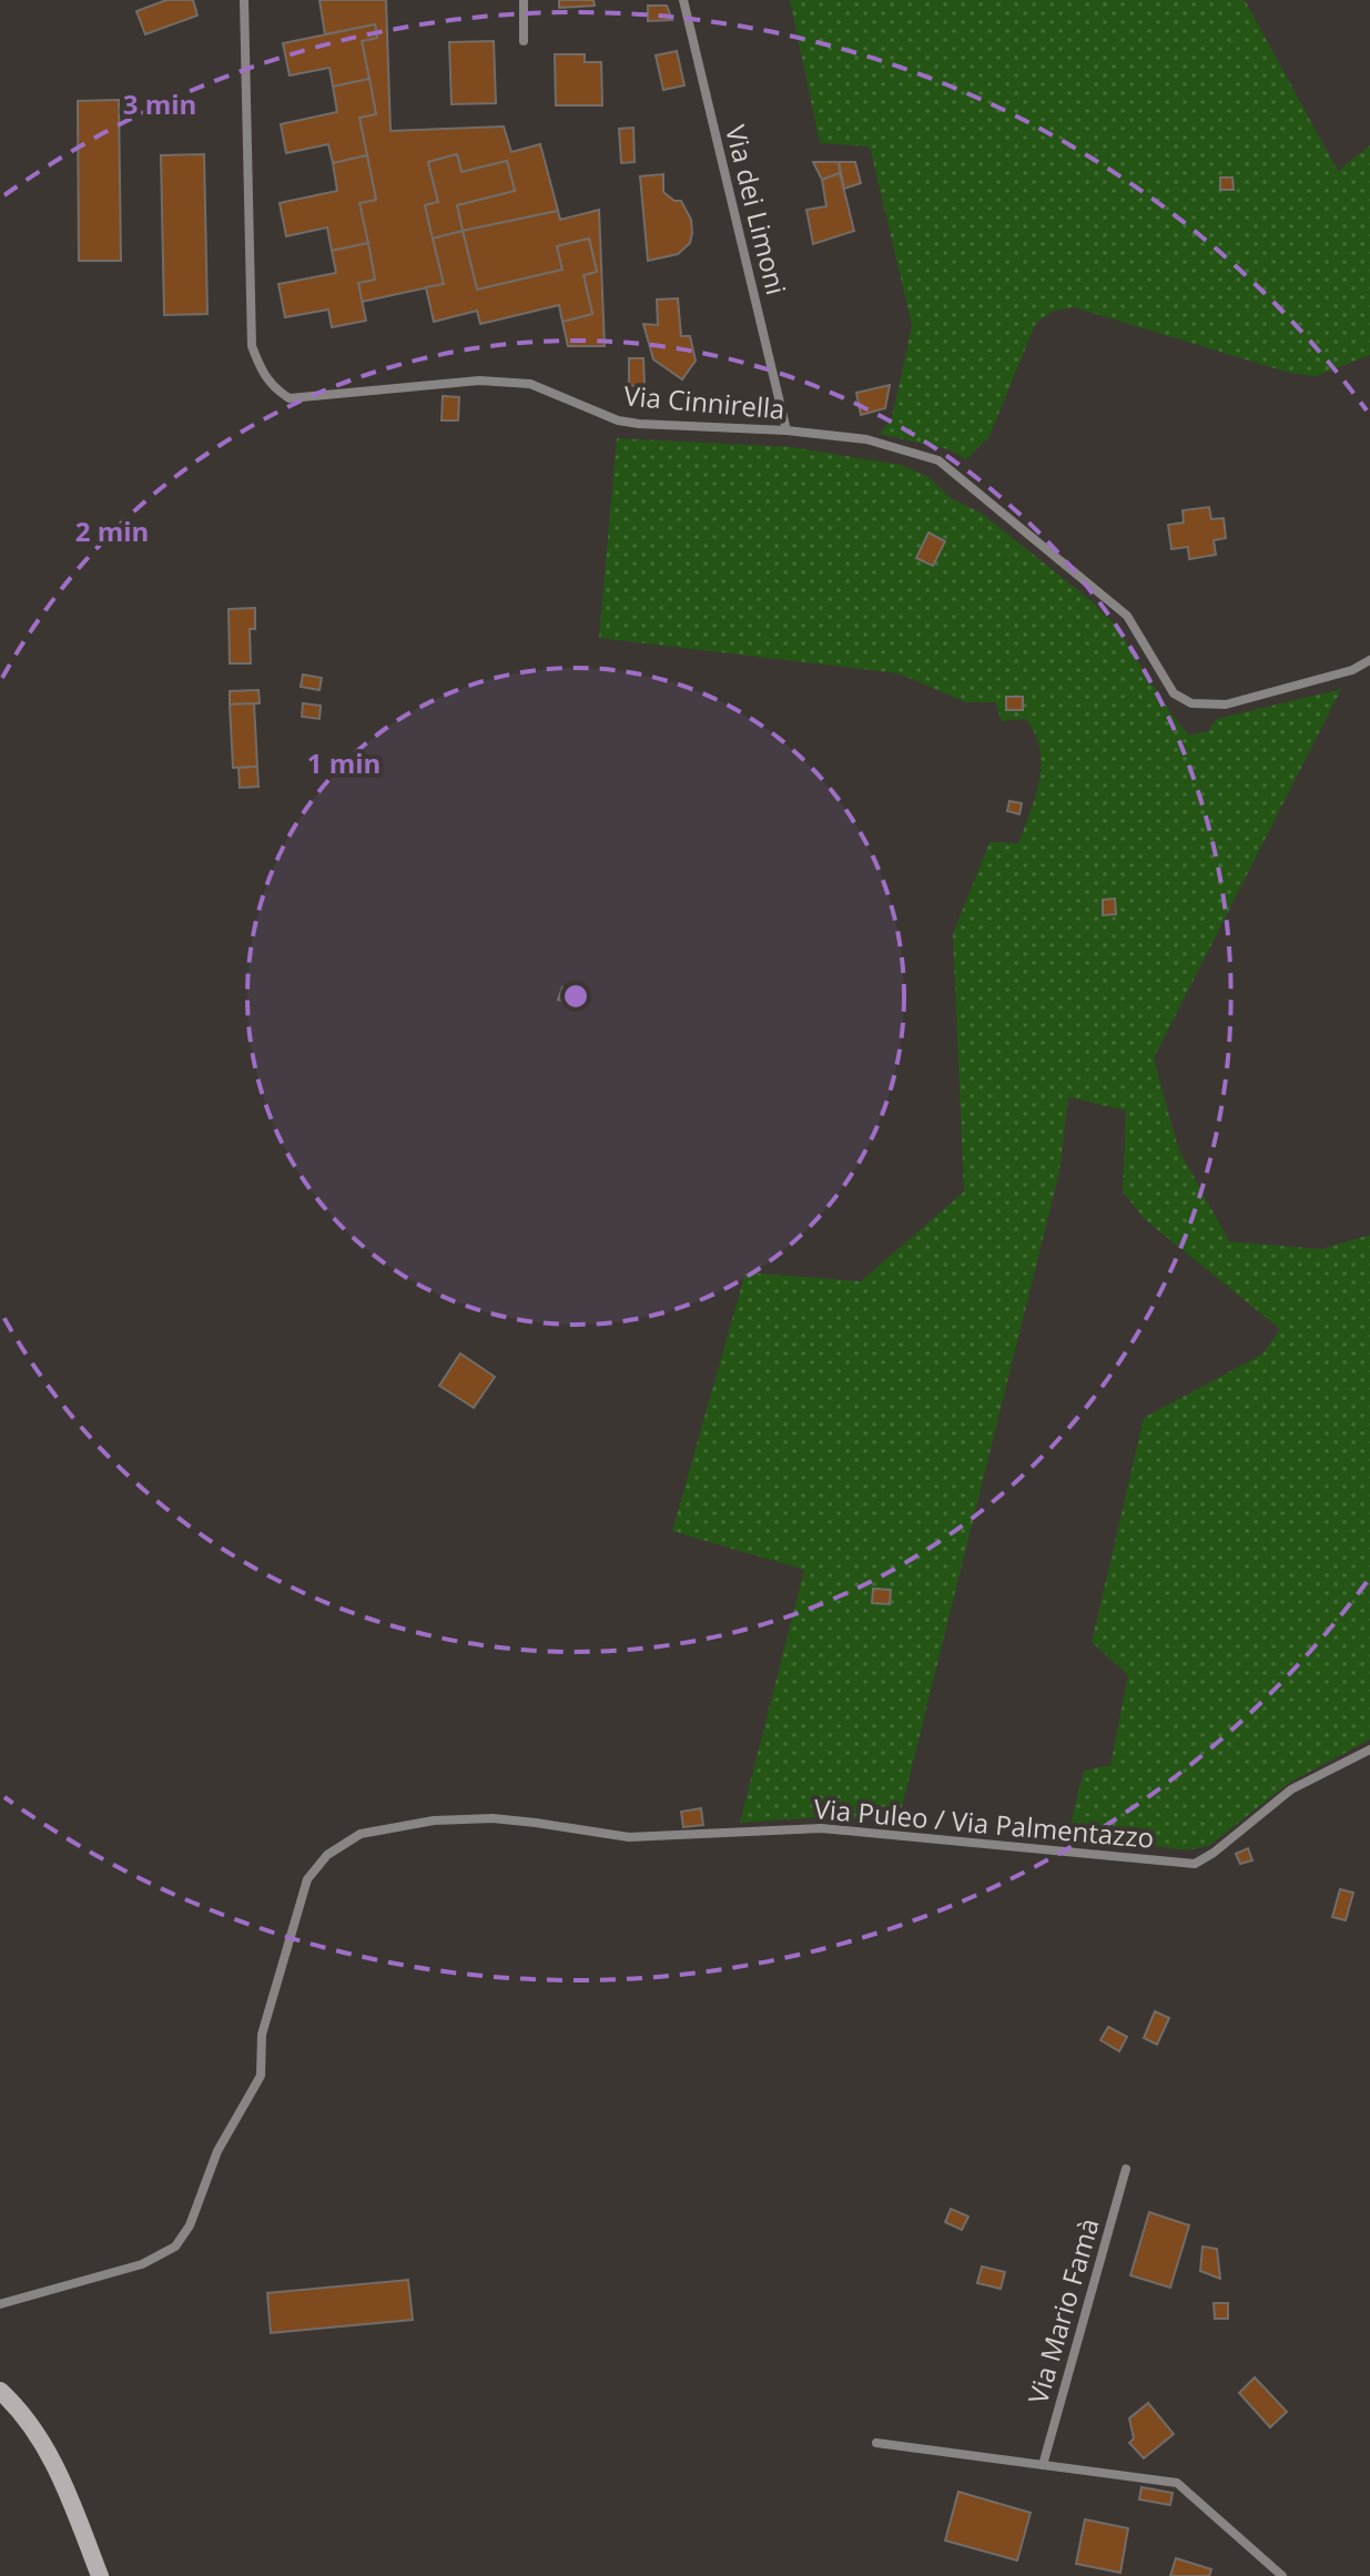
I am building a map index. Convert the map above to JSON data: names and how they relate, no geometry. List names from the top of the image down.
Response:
{
  "streets": {
    "street": [
      "Via dei Limoni",
      "Via Cinnirella",
      "Via Puleo / Via Palmentazzo",
      "Via Mario Famà"
    ]
  },
  "crossings": [
    ["Via dei Limoni", "Via Cinnirella"]
  ],
  "rings": ["3 min", "2 min", "1 min"]
}
